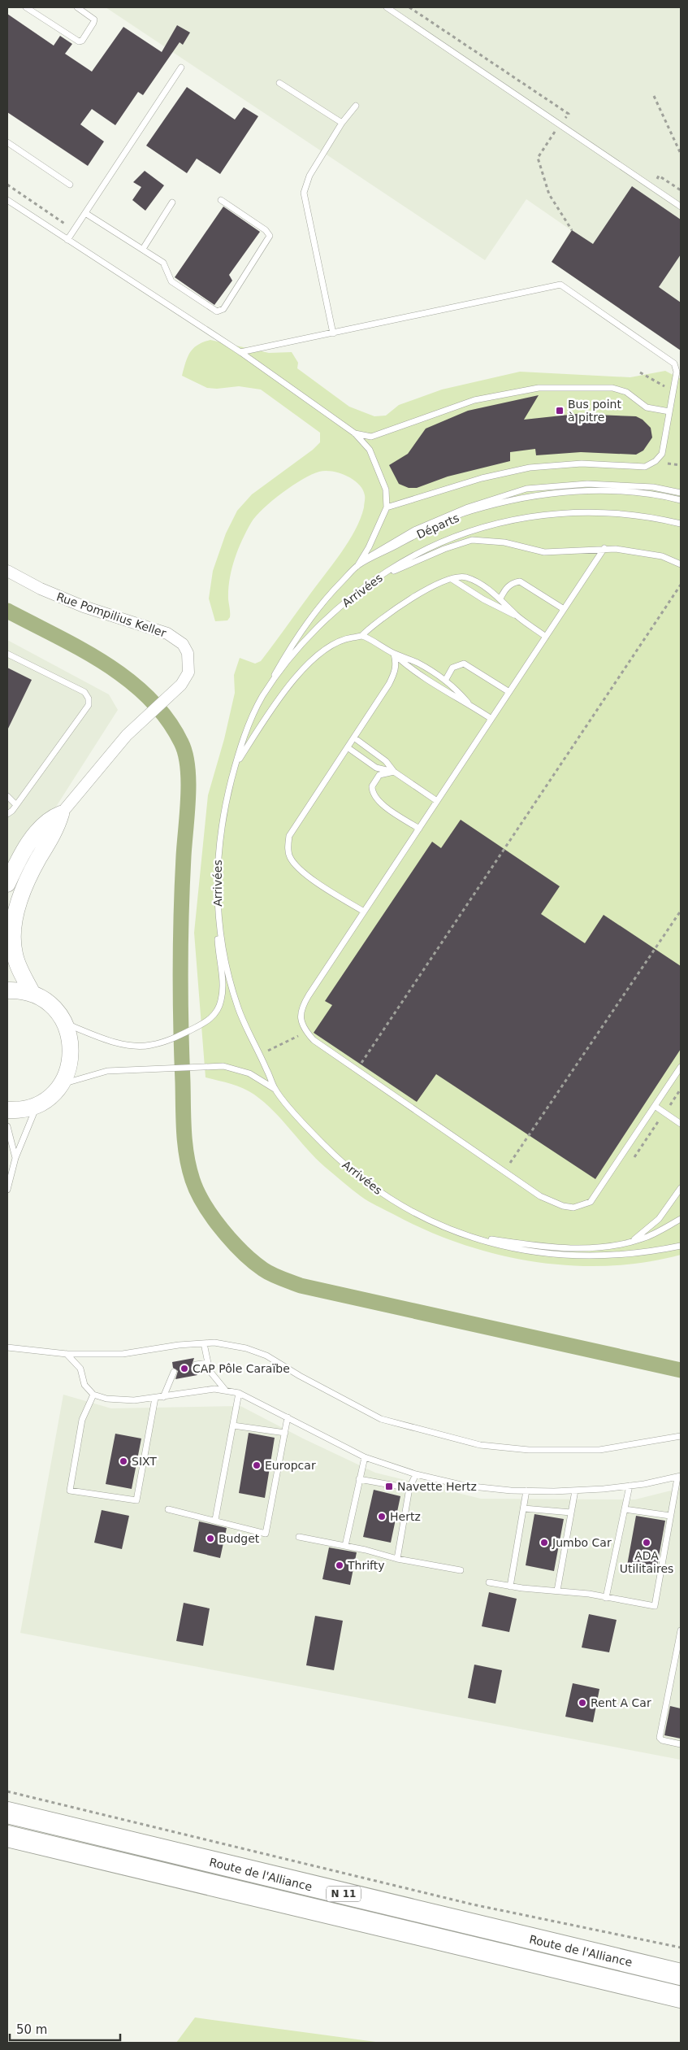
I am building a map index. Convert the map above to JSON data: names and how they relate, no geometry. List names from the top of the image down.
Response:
{
  "streets": {
    "highway": ["Route de l'Alliance", "N 11"],
    "street": ["Rue Pompilius Keller"],
    "lane": ["Départs", "Arrivées"]
  },
  "crossings": [
    ["Départs", "Arrivées"]
  ],
  "places": {
    "transit": ["Bus point à pitre", "Navette Hertz"],
    "other": [
      "CAP Pôle Caraïbe",
      "SIXT",
      "Europcar",
      "Hertz",
      "Budget",
      "Jumbo Car",
      "ADA Utilitaires",
      "Thrifty",
      "Rent A Car"
    ]
  },
  "scale_bar": "50 m"
}
